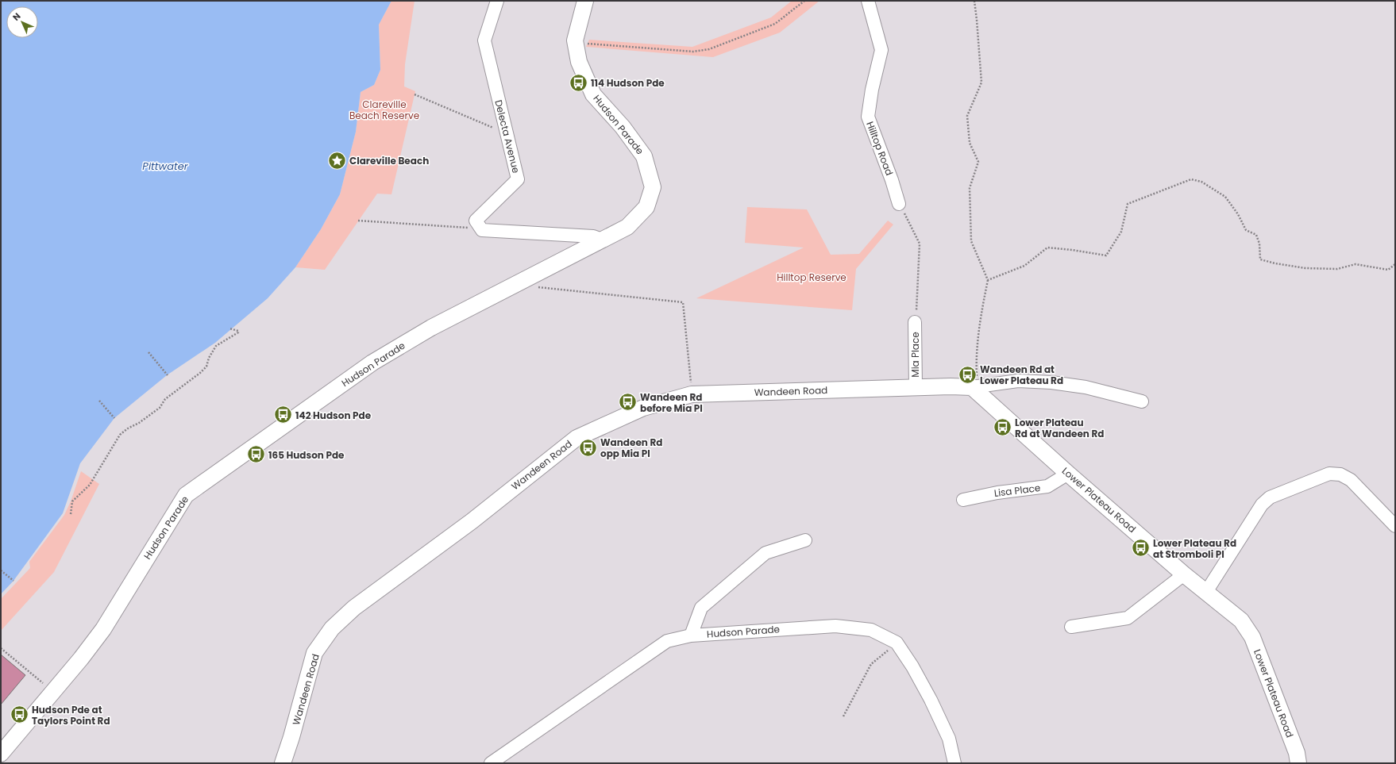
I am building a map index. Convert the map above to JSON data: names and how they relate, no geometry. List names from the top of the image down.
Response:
{
  "streets": {
    "street": [
      "Hudson Parade",
      "Delecta Avenue",
      "Hilltop Road",
      "Mia Place",
      "Wandeen Road",
      "Lisa Place",
      "Lower Plateau Road"
    ]
  },
  "crossings": [
    ["Mia Place", "Wandeen Road"],
    ["Wandeen Road", "Lower Plateau Road"],
    ["Lisa Place", "Lower Plateau Road"]
  ],
  "water": ["Pittwater"],
  "parks": ["Clareville Beach Reserve", "Hilltop Reserve"],
  "places": {
    "bus stop": [
      "114 Hudson Pde",
      "Wandeen Rd at Lower Plateau Rd",
      "Wandeen Rd before Mia Pl",
      "142 Hudson Pde",
      "Lower Plateau Rd at Wandeen Rd",
      "Wandeen Rd opp Mia Pl",
      "165 Hudson Pde",
      "Lower Plateau Rd at Stromboli Pl",
      "Hudson Pde at Taylors Point Rd"
    ],
    "place": ["Clareville Beach"]
  },
  "north": "top left"
}
